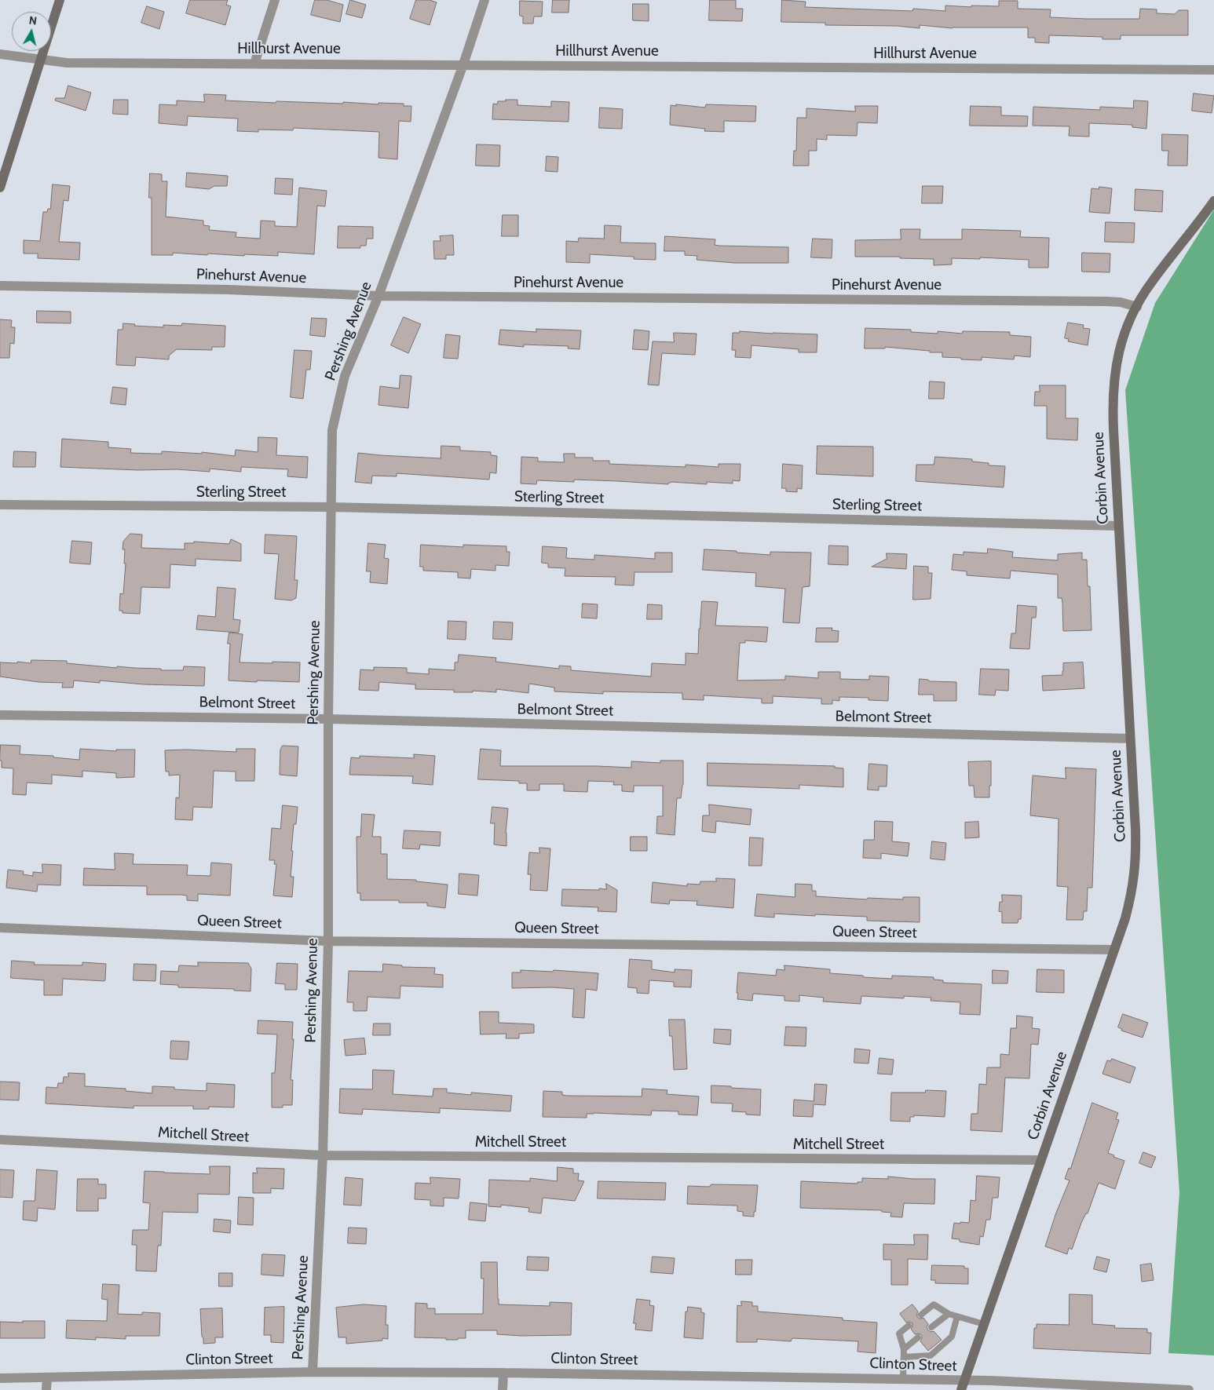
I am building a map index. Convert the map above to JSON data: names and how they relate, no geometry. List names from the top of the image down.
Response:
{
  "streets": {
    "main road": ["Corbin Avenue"],
    "street": [
      "Hillhurst Avenue",
      "Pinehurst Avenue",
      "Pershing Avenue",
      "Sterling Street",
      "Belmont Street",
      "Queen Street",
      "Mitchell Street",
      "Clinton Street"
    ]
  },
  "crossings": [
    ["Hillhurst Avenue", "Pershing Avenue"],
    ["Pinehurst Avenue", "Pershing Avenue"],
    ["Pinehurst Avenue", "Corbin Avenue"],
    ["Pershing Avenue", "Sterling Street"],
    ["Pershing Avenue", "Belmont Street"],
    ["Pershing Avenue", "Queen Street"],
    ["Pershing Avenue", "Mitchell Street"],
    ["Pershing Avenue", "Clinton Street"],
    ["Corbin Avenue", "Sterling Street"],
    ["Corbin Avenue", "Belmont Street"],
    ["Corbin Avenue", "Queen Street"],
    ["Corbin Avenue", "Mitchell Street"],
    ["Corbin Avenue", "Clinton Street"]
  ],
  "north": "top"
}
